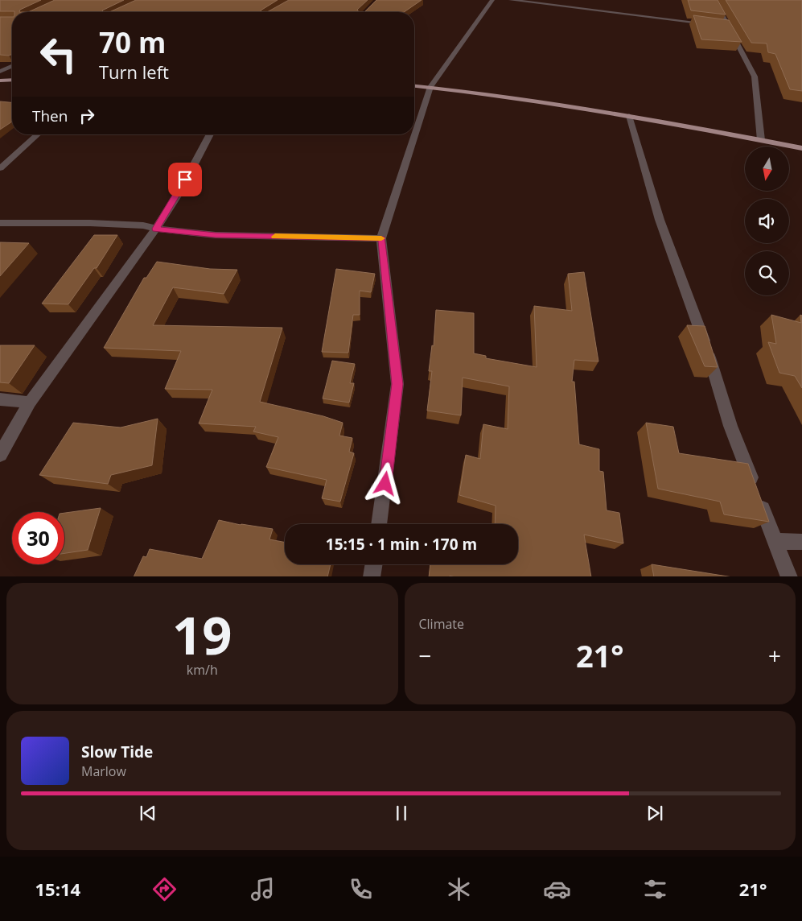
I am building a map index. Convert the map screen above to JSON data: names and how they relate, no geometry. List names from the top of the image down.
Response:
{
  "north": "bottom",
  "page": {
    "turn": ["70 m", "Turn left"],
    "then": "Then",
    "limit": "30",
    "trip": "15:15 · 1 min · 170 m",
    "tile": [
      ["19", "km/h"],
      "Climate"
    ],
    "heat": ["−", "21°", "+"],
    "song": ["Slow Tide", "Marlow"],
    "tabs": ["15:14", "21°"]
  }
}
